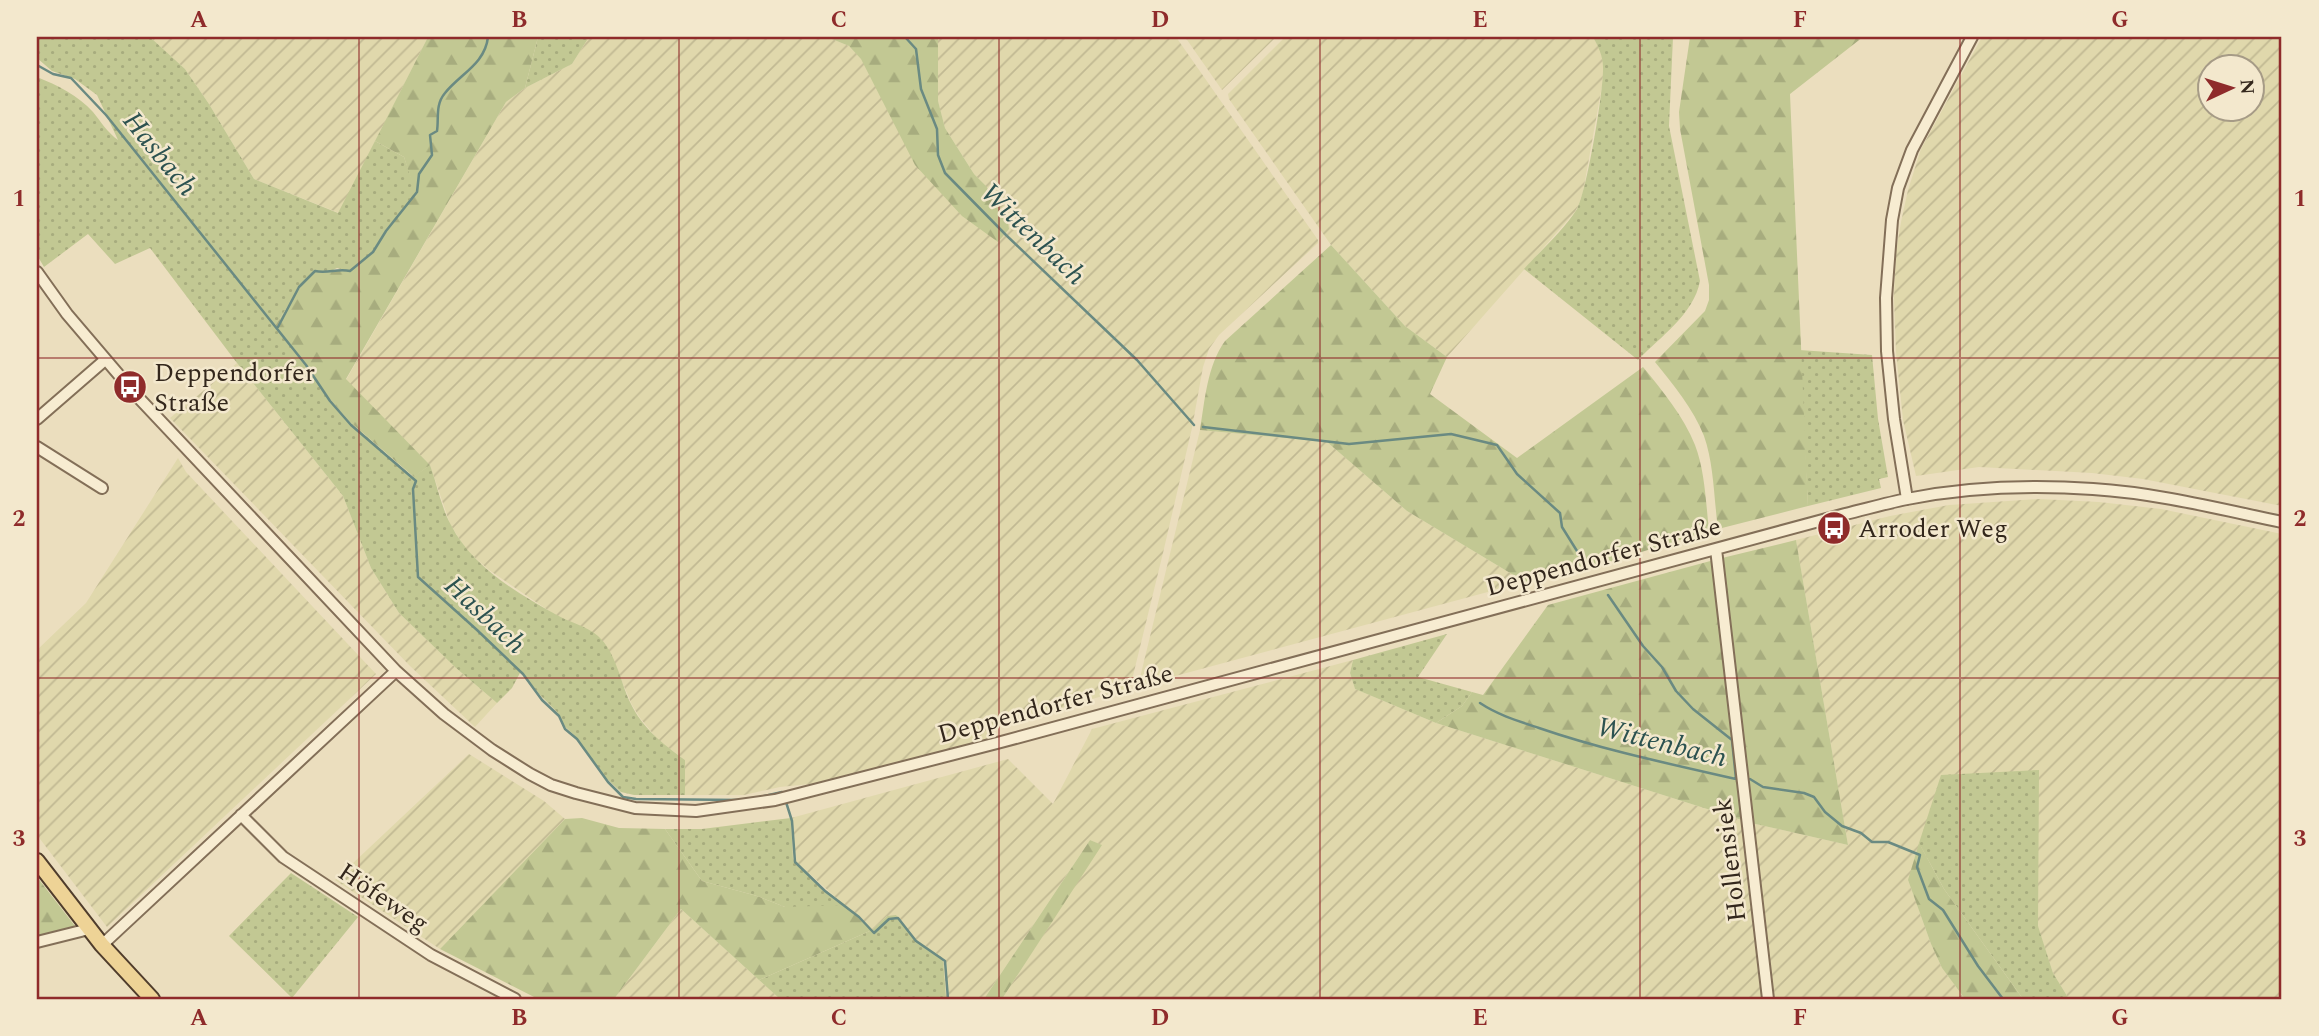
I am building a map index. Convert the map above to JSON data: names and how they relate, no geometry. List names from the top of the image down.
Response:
{
  "streets": {
    "street": ["Deppendorfer Straße", "Hollensiek", "Höfeweg"]
  },
  "crossings": [
    ["Deppendorfer Straße", "Hollensiek"]
  ],
  "water": ["Hasbach", "Wittenbach"],
  "places": {
    "bus stop": ["Deppendorfer Straße", "Arroder Weg"]
  },
  "north": "right",
  "grid": {
    "columns": [
      "A",
      "B",
      "C",
      "D",
      "E",
      "F",
      "G"
    ],
    "rows": ["1", "2", "3"]
  }
}
